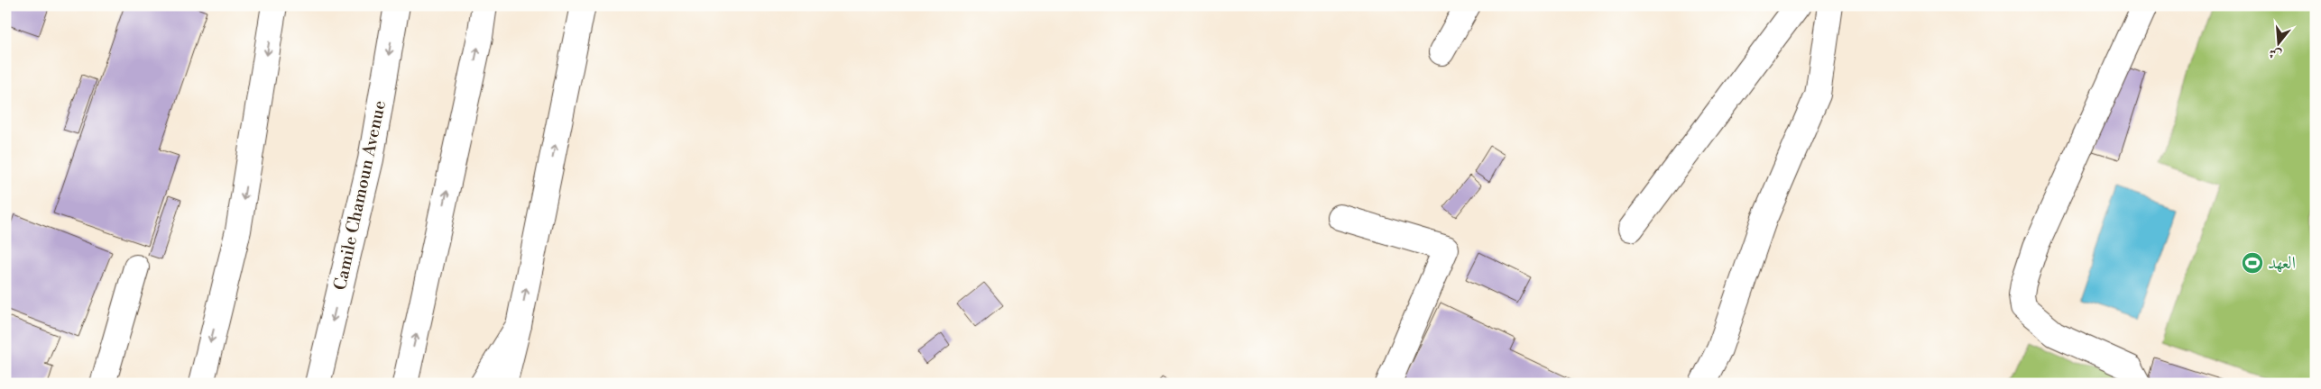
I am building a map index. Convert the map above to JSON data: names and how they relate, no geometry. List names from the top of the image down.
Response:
{
  "streets": {
    "main road": ["Camile Chamoun Avenue"]
  },
  "places": {
    "sports": ["العهد"]
  },
  "north": "bottom"
}
